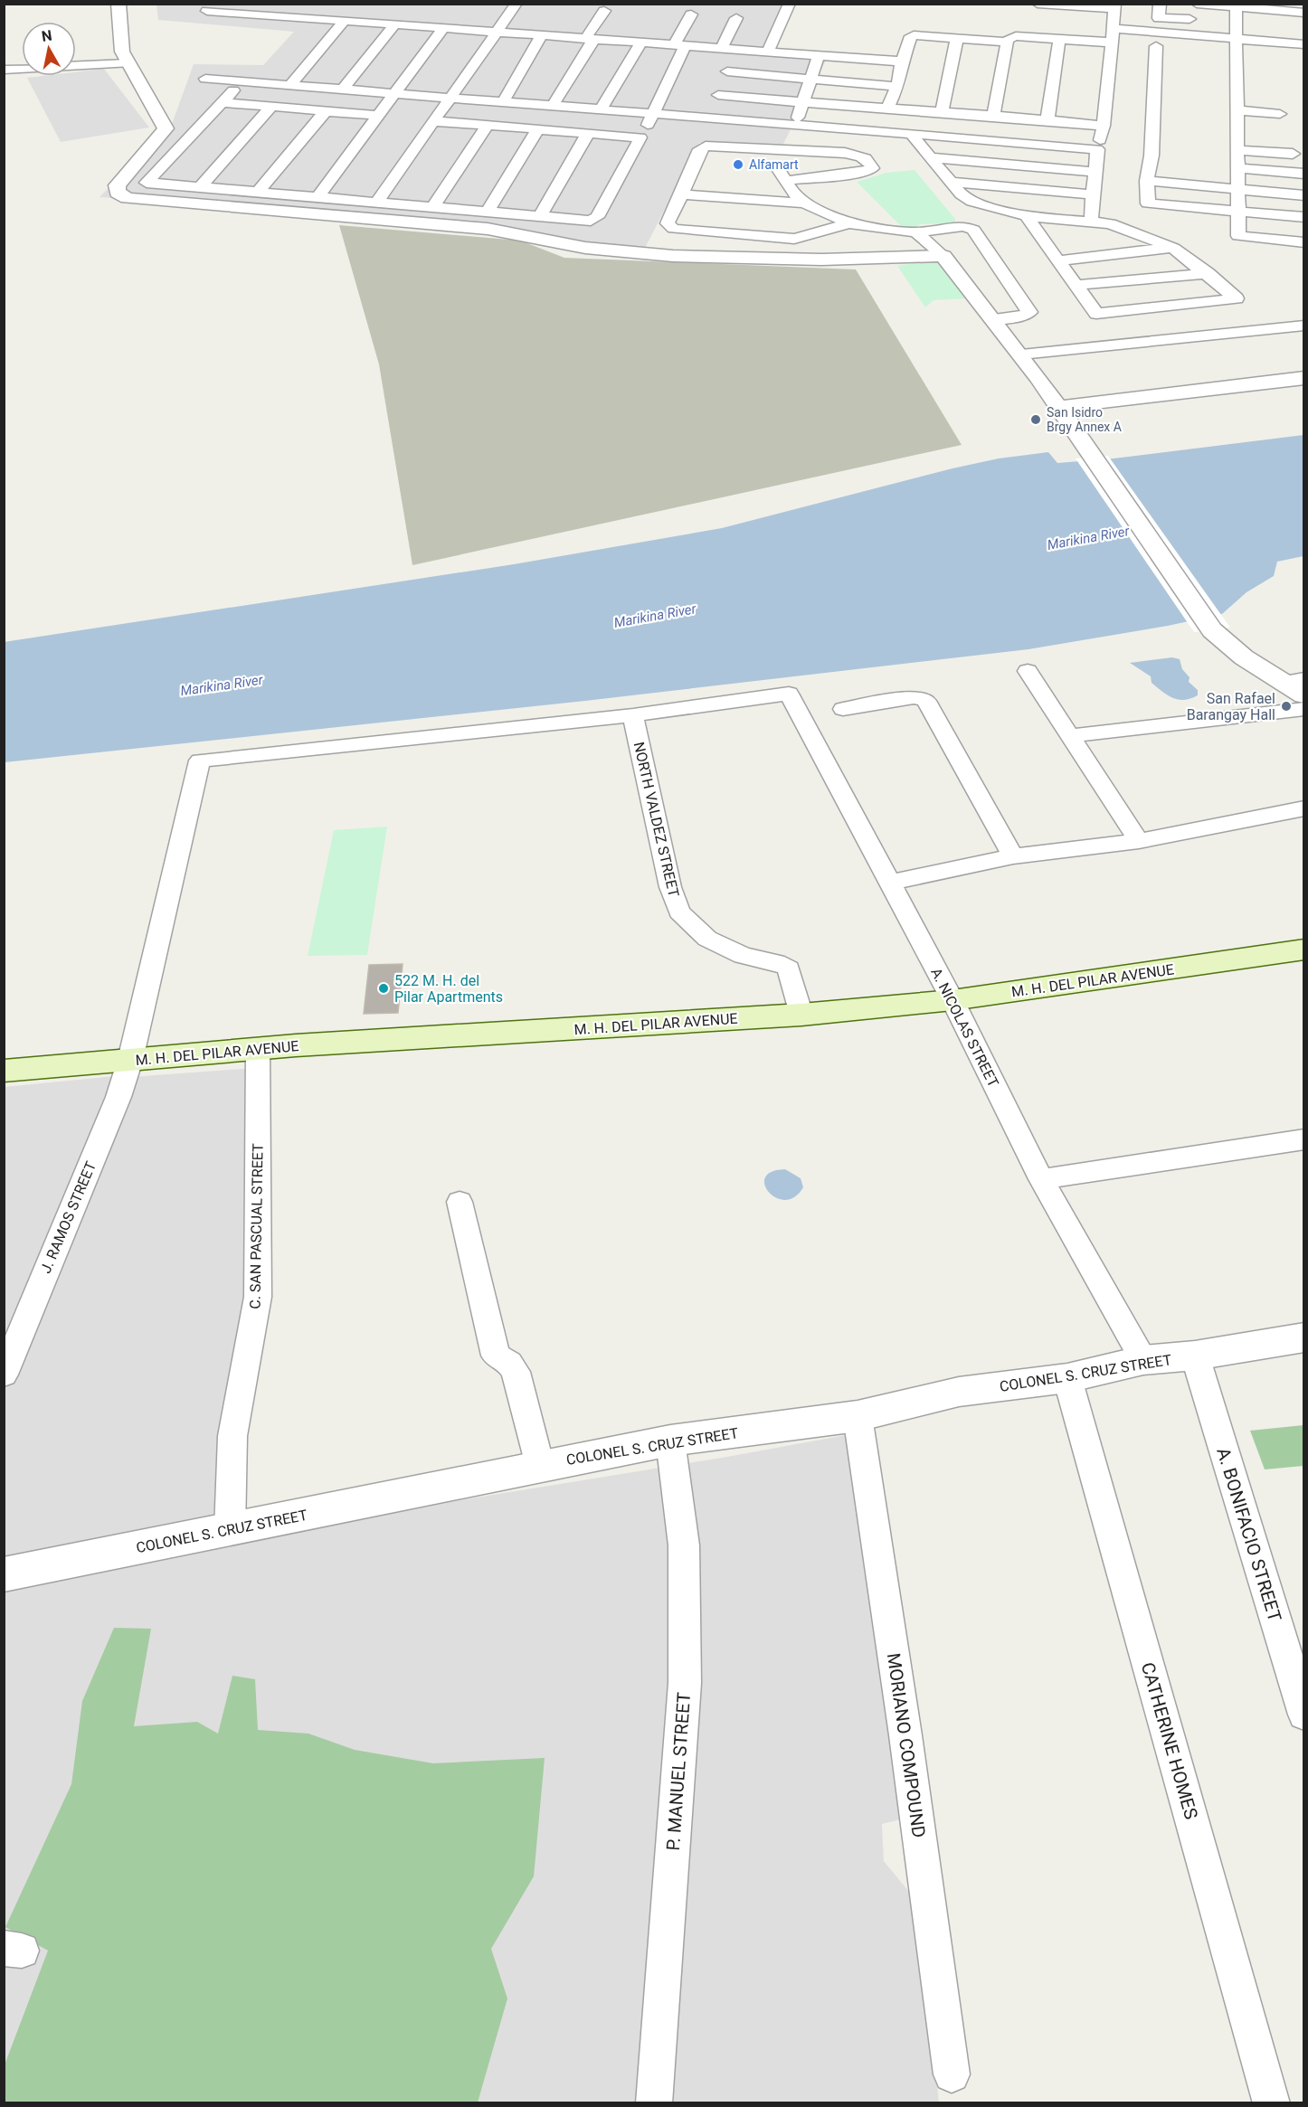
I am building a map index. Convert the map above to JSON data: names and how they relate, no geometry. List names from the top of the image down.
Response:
{
  "streets": {
    "main road": ["M. H. DEL PILAR AVENUE"],
    "street": [
      "NORTH VALDEZ STREET",
      "A. NICOLAS STREET",
      "J. RAMOS STREET",
      "C. SAN PASCUAL STREET",
      "COLONEL S. CRUZ STREET",
      "A. BONIFACIO STREET",
      "CATHERINE HOMES",
      "MORIANO COMPOUND",
      "P. MANUEL STREET"
    ]
  },
  "crossings": [
    ["NORTH VALDEZ STREET", "M. H. DEL PILAR AVENUE"],
    ["NORTH VALDEZ STREET", "A. NICOLAS STREET"],
    ["NORTH VALDEZ STREET", "J. RAMOS STREET"],
    ["M. H. DEL PILAR AVENUE", "A. NICOLAS STREET"],
    ["M. H. DEL PILAR AVENUE", "J. RAMOS STREET"],
    ["M. H. DEL PILAR AVENUE", "C. SAN PASCUAL STREET"],
    ["A. NICOLAS STREET", "J. RAMOS STREET"],
    ["A. NICOLAS STREET", "COLONEL S. CRUZ STREET"],
    ["C. SAN PASCUAL STREET", "COLONEL S. CRUZ STREET"],
    ["COLONEL S. CRUZ STREET", "A. BONIFACIO STREET"],
    ["COLONEL S. CRUZ STREET", "CATHERINE HOMES"],
    ["COLONEL S. CRUZ STREET", "MORIANO COMPOUND"],
    ["COLONEL S. CRUZ STREET", "P. MANUEL STREET"]
  ],
  "water": ["Marikina River"],
  "places": [
    "Alfamart",
    "San Isidro Brgy Annex A",
    "San Rafael Barangay Hall",
    "522 M. H. del Pilar Apartments"
  ],
  "north": "top"
}
